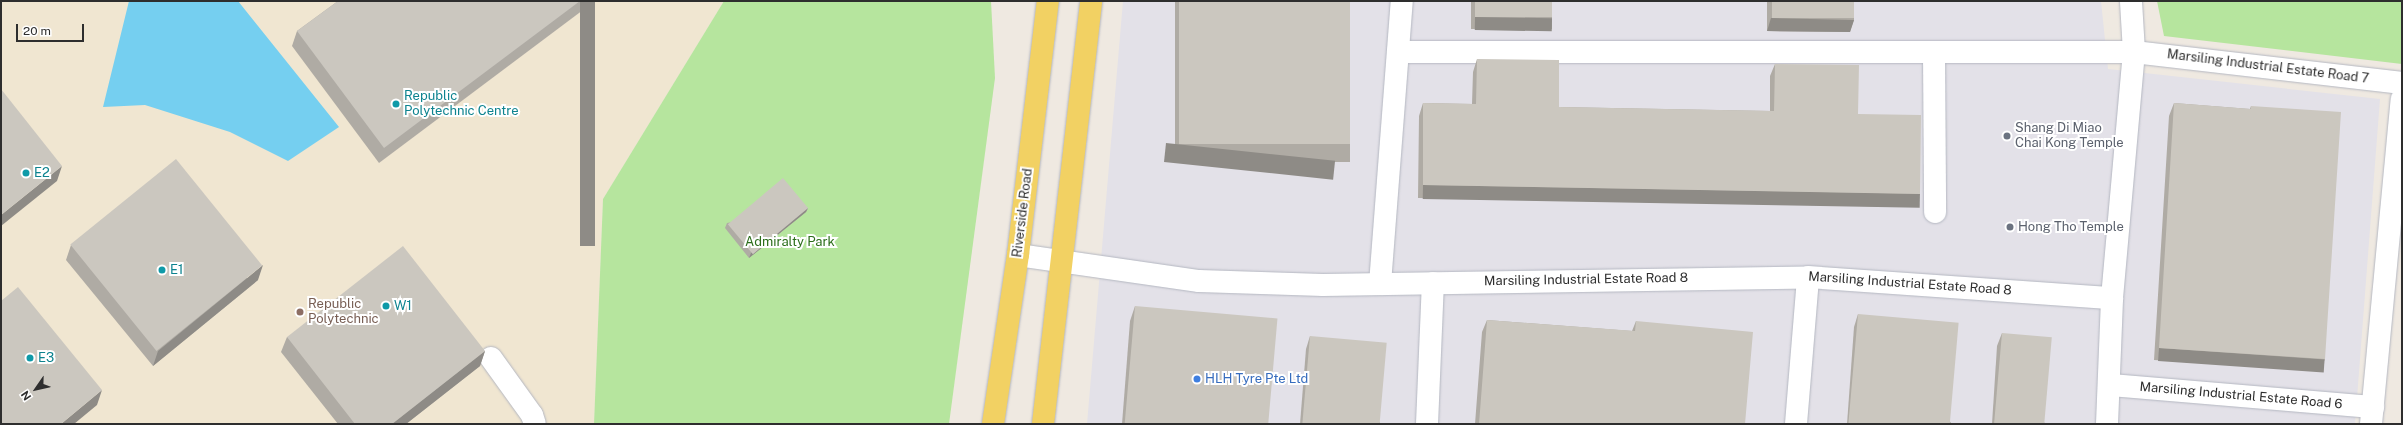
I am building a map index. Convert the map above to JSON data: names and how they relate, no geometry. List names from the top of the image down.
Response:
{
  "streets": {
    "main road": ["Riverside Road"],
    "lane": ["Marsiling Industrial Estate Road 7", "Marsiling Industrial Estate Road 8", "Marsiling Industrial Estate Road 6"]
  },
  "crossings": [
    ["Riverside Road", "Marsiling Industrial Estate Road 8"]
  ],
  "parks": ["Admiralty Park"],
  "places": [
    "Republic Polytechnic Centre",
    "Shang Di Miao Chai Kong Temple",
    "E2",
    "Hong Tho Temple",
    "E1",
    "W1",
    "Republic Polytechnic",
    "E3",
    "HLH Tyre Pte Ltd"
  ],
  "scale_bar": "20 m",
  "north": "bottom left"
}
